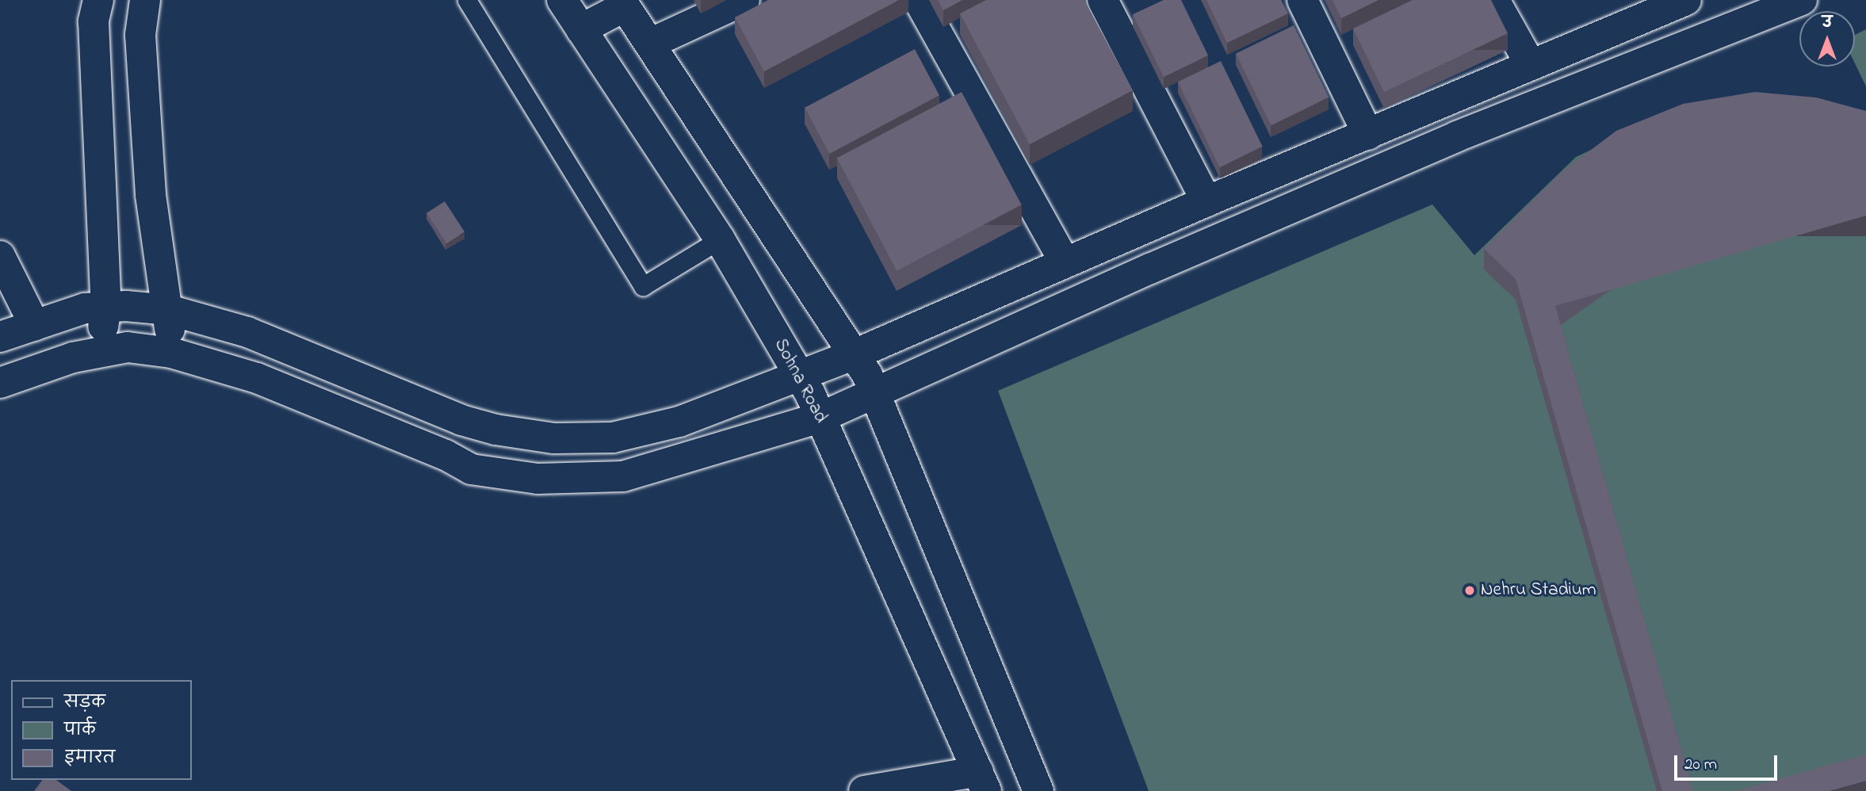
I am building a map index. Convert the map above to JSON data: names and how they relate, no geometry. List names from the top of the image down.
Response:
{
  "streets": {
    "main road": ["Sohna Road"]
  },
  "places": ["Nehru Stadium"],
  "legend": ["सड़क", "पार्क", "इमारत"],
  "scale_bar": "20 m",
  "north": "top"
}
